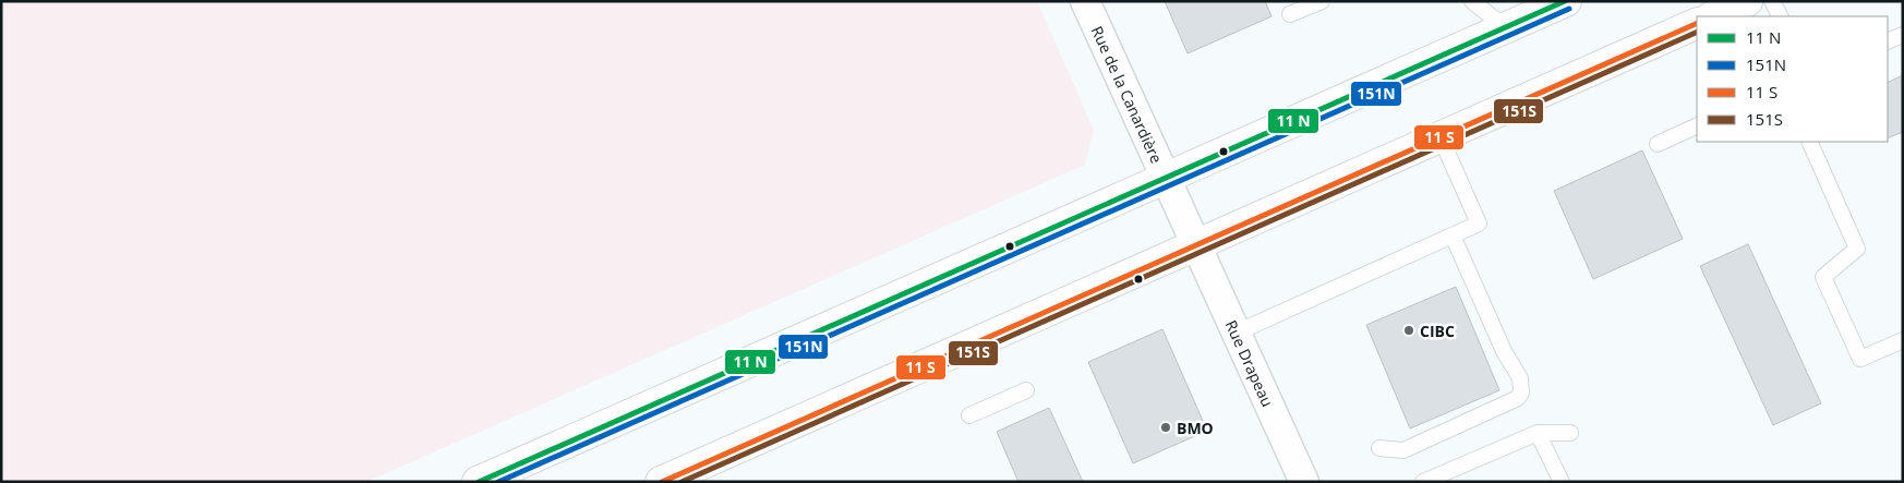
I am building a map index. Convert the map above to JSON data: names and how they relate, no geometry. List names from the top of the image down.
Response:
{
  "streets": {
    "street": ["Rue de la Canardière", "Rue Drapeau"]
  },
  "crossings": [
    ["Rue de la Canardière", "Rue Drapeau"]
  ],
  "places": ["CIBC", "BMO"],
  "lines": ["transit line 151N", "transit line 151S"],
  "legend": [
    "11 N",
    "151N",
    "11 S",
    "151S"
  ]
}
